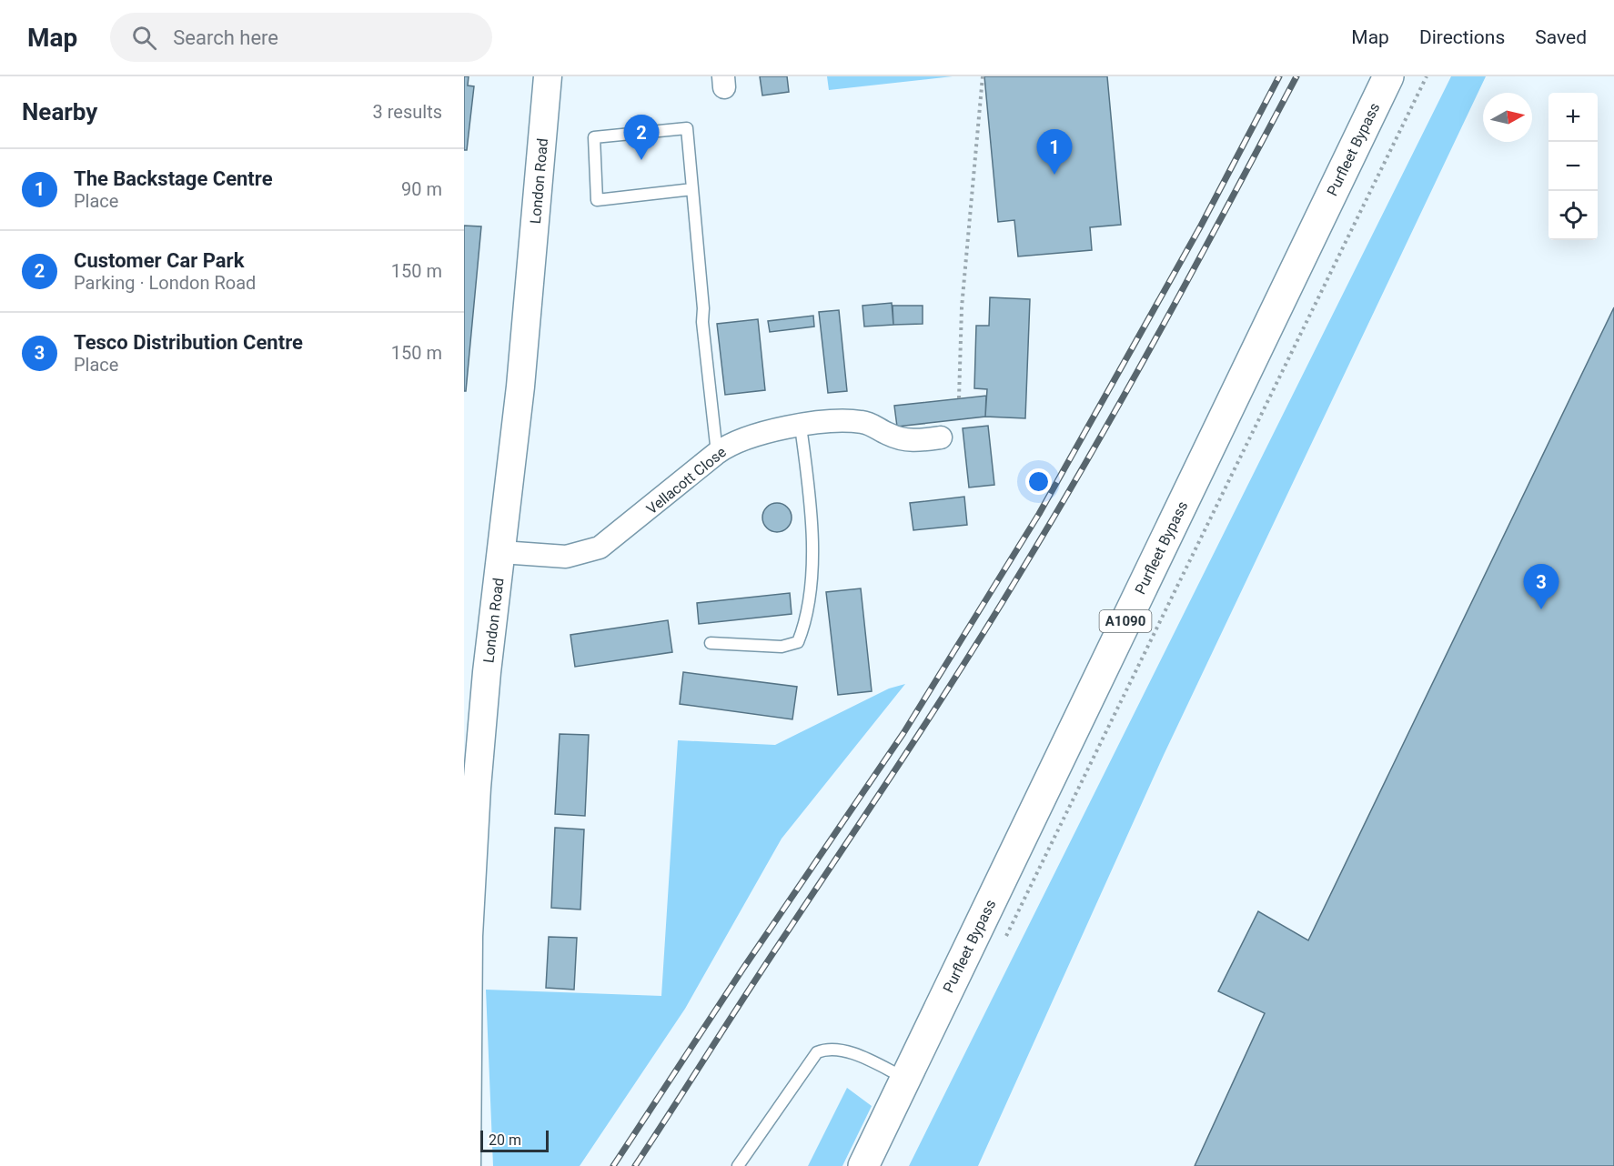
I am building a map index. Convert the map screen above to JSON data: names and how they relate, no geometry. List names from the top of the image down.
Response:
{
  "streets": {
    "main road": ["Purfleet Bypass", "A1090"],
    "street": ["London Road", "Vellacott Close"]
  },
  "crossings": [
    ["London Road", "Vellacott Close"]
  ],
  "scale_bar": "20 m",
  "north": "right",
  "page": {
    "header": "Map",
    "search": "Search here",
    "nav": ["Map", "Directions", "Saved"],
    "heading": ["Nearby", "3 results"],
    "map_buttons": ["+", "−"],
    "pins": ["2", "1", "3"],
    "list": [
      {
        "mark": "1",
        "name": "The Backstage Centre",
        "note": "Place",
        "value": "90 m"
      },
      {
        "mark": "2",
        "name": "Customer Car Park",
        "note": "Parking · London Road",
        "value": "150 m"
      },
      {
        "mark": "3",
        "name": "Tesco Distribution Centre",
        "note": "Place",
        "value": "150 m"
      }
    ],
    "scale": "20 m"
  }
}
